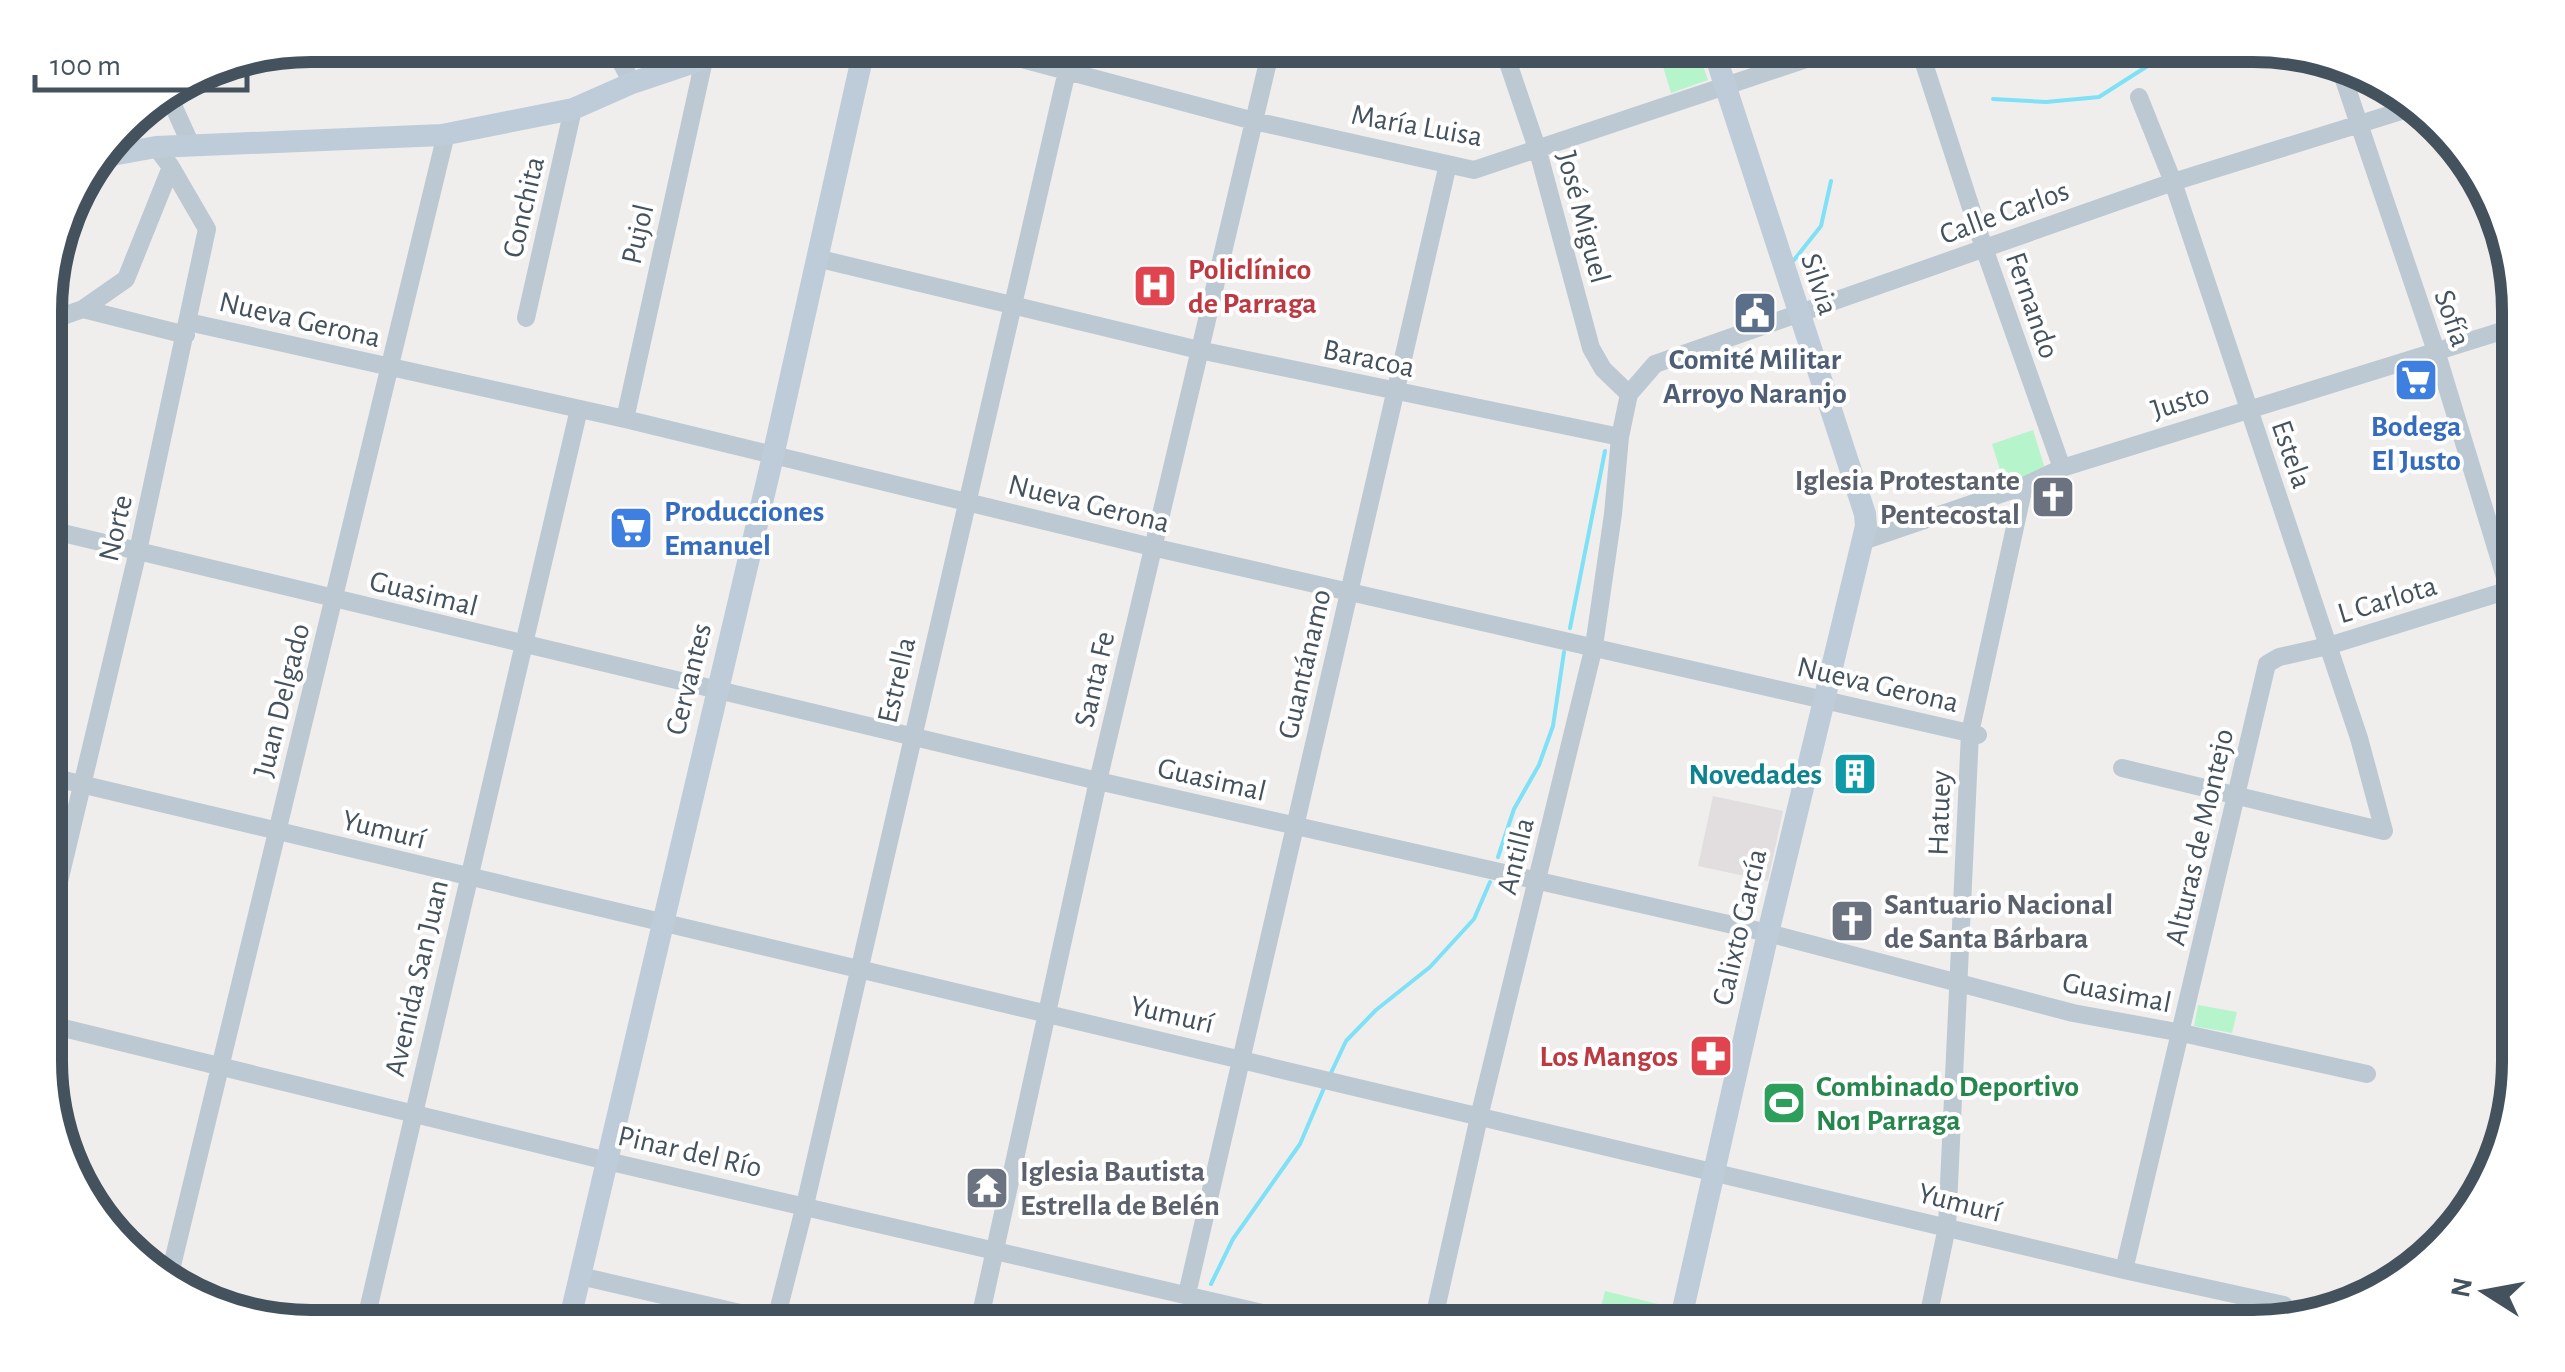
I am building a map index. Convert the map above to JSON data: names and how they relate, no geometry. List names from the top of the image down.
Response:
{
  "streets": {
    "main road": ["Silvia", "Cervantes", "Calixto García"],
    "street": [
      "María Luisa",
      "Conchita",
      "Calle Carlos",
      "José Miguel",
      "Pujol",
      "Fernando",
      "Sofía",
      "Nueva Gerona",
      "Baracoa",
      "Justo",
      "Estela",
      "Norte",
      "Guasimal",
      "L Carlota",
      "Guantánamo",
      "Santa Fe",
      "Estrella",
      "Juan Delgado",
      "Hatuey",
      "Yumurí",
      "Alturas de Montejo",
      "Antilla",
      "Avenida San Juan",
      "Pinar del Río"
    ]
  },
  "crossings": [
    ["María Luisa", "José Miguel"],
    ["María Luisa", "Silvia"],
    ["María Luisa", "Guantánamo"],
    ["María Luisa", "Santa Fe"],
    ["María Luisa", "Estrella"],
    ["Calle Carlos", "José Miguel"],
    ["Calle Carlos", "Silvia"],
    ["Calle Carlos", "Fernando"],
    ["Calle Carlos", "Sofía"],
    ["Calle Carlos", "Estela"],
    ["Calle Carlos", "Antilla"],
    ["José Miguel", "Antilla"],
    ["Pujol", "Nueva Gerona"],
    ["Silvia", "Justo"],
    ["Silvia", "Calixto García"],
    ["Fernando", "Justo"],
    ["Sofía", "Justo"],
    ["Nueva Gerona", "Norte"],
    ["Nueva Gerona", "Guantánamo"],
    ["Nueva Gerona", "Cervantes"],
    ["Nueva Gerona", "Santa Fe"],
    ["Nueva Gerona", "Estrella"],
    ["Nueva Gerona", "Juan Delgado"],
    ["Nueva Gerona", "Hatuey"],
    ["Nueva Gerona", "Antilla"],
    ["Nueva Gerona", "Calixto García"],
    ["Nueva Gerona", "Avenida San Juan"],
    ["Baracoa", "Guantánamo"],
    ["Baracoa", "Cervantes"],
    ["Baracoa", "Santa Fe"],
    ["Baracoa", "Estrella"],
    ["Baracoa", "Antilla"],
    ["Justo", "Estela"],
    ["Justo", "Hatuey"],
    ["Justo", "Calixto García"],
    ["Estela", "L Carlota"],
    ["Estela", "Alturas de Montejo"],
    ["Norte", "Guasimal"],
    ["Norte", "Yumurí"],
    ["Guasimal", "Guantánamo"],
    ["Guasimal", "Cervantes"],
    ["Guasimal", "Santa Fe"],
    ["Guasimal", "Estrella"],
    ["Guasimal", "Juan Delgado"],
    ["Guasimal", "Hatuey"],
    ["Guasimal", "Alturas de Montejo"],
    ["Guasimal", "Antilla"],
    ["Guasimal", "Calixto García"],
    ["Guasimal", "Avenida San Juan"],
    ["L Carlota", "Alturas de Montejo"],
    ["Guantánamo", "Yumurí"],
    ["Guantánamo", "Pinar del Río"],
    ["Cervantes", "Yumurí"],
    ["Cervantes", "Pinar del Río"],
    ["Santa Fe", "Yumurí"],
    ["Santa Fe", "Pinar del Río"],
    ["Estrella", "Yumurí"],
    ["Estrella", "Pinar del Río"],
    ["Juan Delgado", "Yumurí"],
    ["Juan Delgado", "Pinar del Río"],
    ["Hatuey", "Yumurí"],
    ["Yumurí", "Alturas de Montejo"],
    ["Yumurí", "Antilla"],
    ["Yumurí", "Calixto García"],
    ["Yumurí", "Avenida San Juan"],
    ["Avenida San Juan", "Pinar del Río"]
  ],
  "places": {
    "hospital": ["Policlínico de Parraga"],
    "public building": ["Comité Militar Arroyo Naranjo"],
    "supermarket": ["Bodega El Justo", "Producciones Emanuel"],
    "church": ["Iglesia Protestante Pentecostal", "Santuario Nacional de Santa Bárbara"],
    "building": ["Novedades"],
    "pharmacy": ["Los Mangos"],
    "sports": ["Combinado Deportivo No1 Parraga"],
    "temple": ["Iglesia Bautista Estrella de Belén"]
  },
  "scale_bar": "100 m",
  "north": "left"
}
